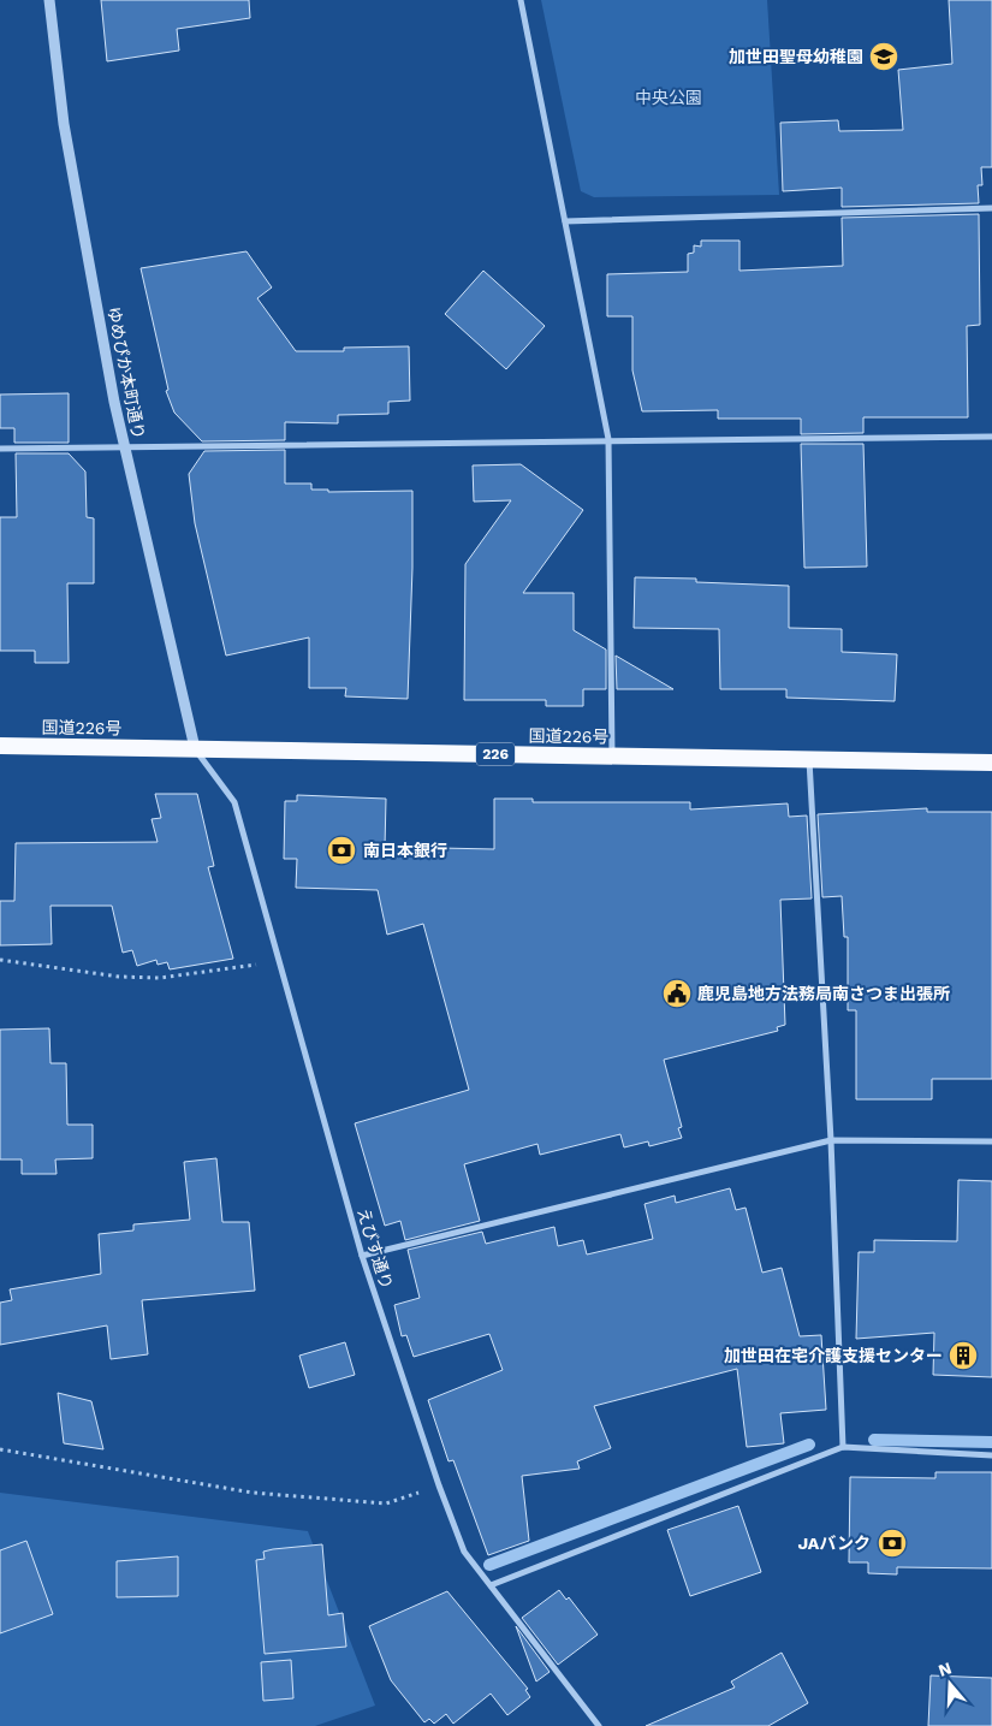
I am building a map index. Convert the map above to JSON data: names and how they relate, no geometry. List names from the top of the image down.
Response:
{
  "streets": {
    "highway": ["国道226号", "226"],
    "street": ["ゆめぴか本町通り", "えびす通り"]
  },
  "crossings": [
    ["ゆめぴか本町通り", "国道226号"],
    ["ゆめぴか本町通り", "えびす通り"],
    ["国道226号", "えびす通り"]
  ],
  "parks": ["中央公園"],
  "places": {
    "school or university": ["加世田聖母幼稚園"],
    "bank": ["南日本銀行", "JAバンク"],
    "public building": ["鹿児島地方法務局南さつま出張所"],
    "building": ["加世田在宅介護支援センター"]
  },
  "north": "top"
}
